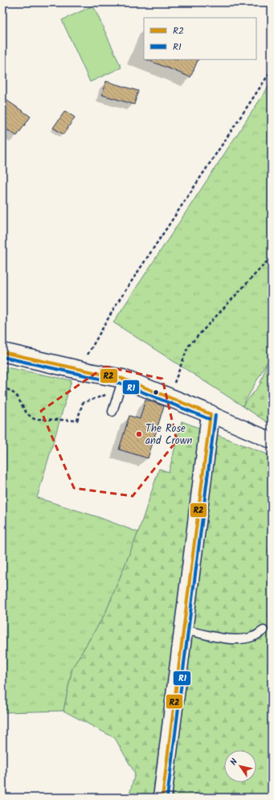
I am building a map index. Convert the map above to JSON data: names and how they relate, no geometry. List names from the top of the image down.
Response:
{
  "places": ["The Rose and Crown"],
  "lines": ["transit line R2", "transit line R1"],
  "legend": ["R2", "R1"],
  "north": "top left"
}
